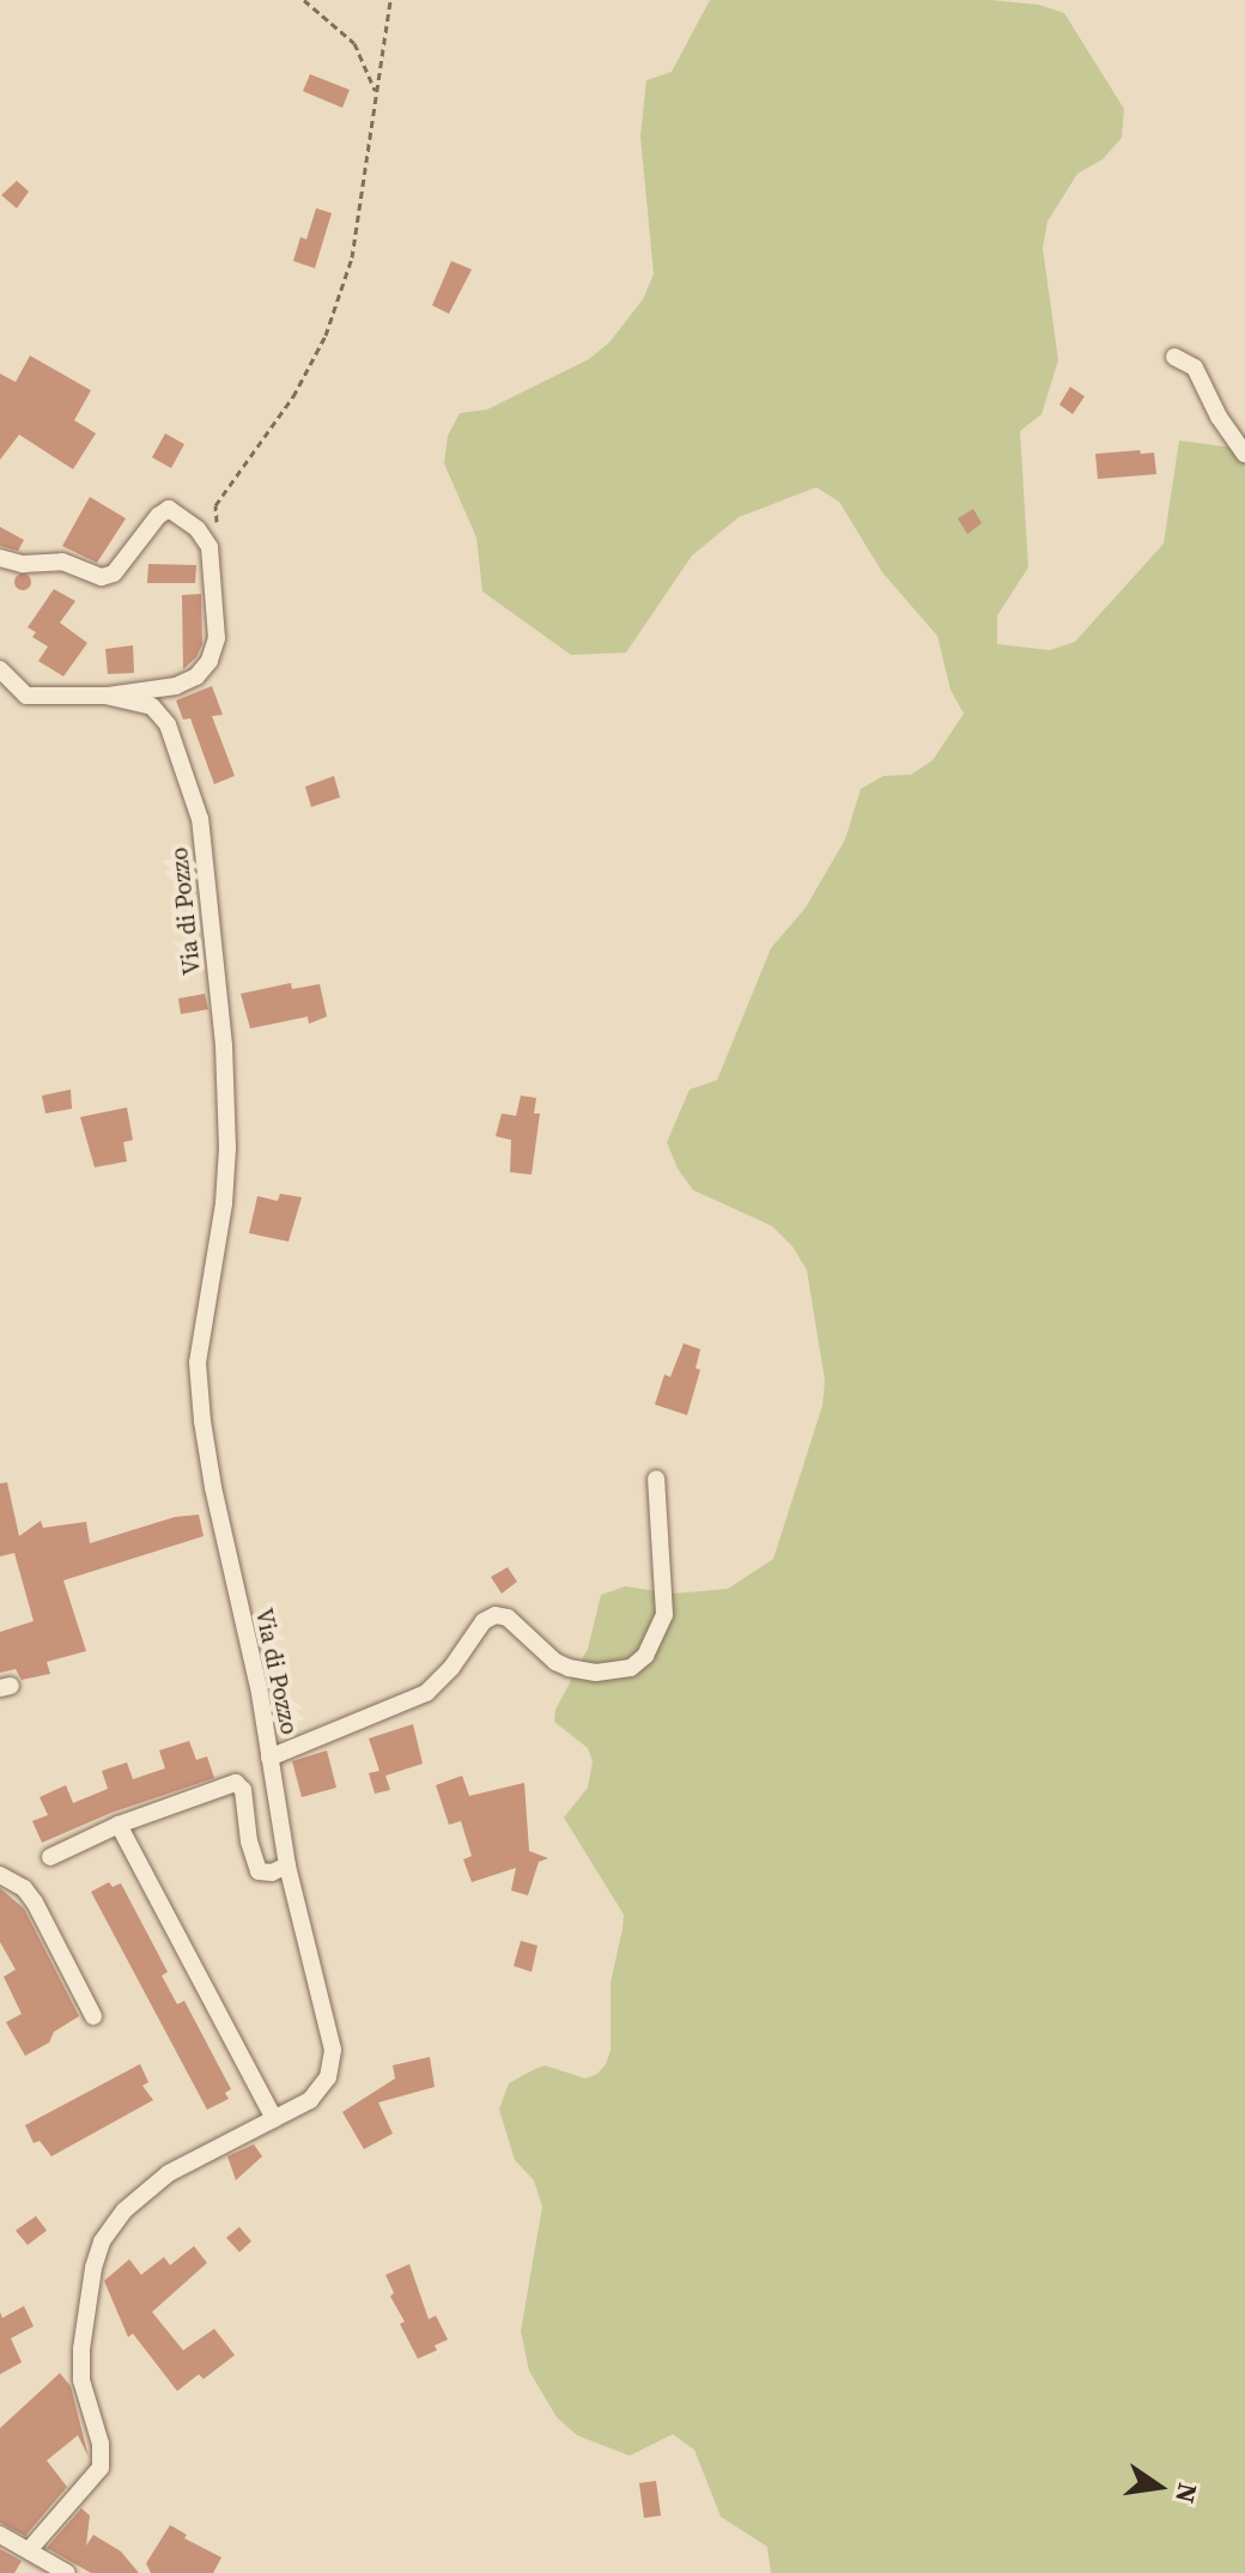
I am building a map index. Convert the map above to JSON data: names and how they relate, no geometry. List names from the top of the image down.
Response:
{
  "streets": {
    "street": ["Via di Pozzo"]
  },
  "north": "right"
}
